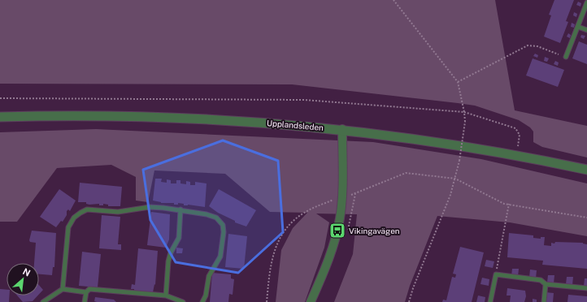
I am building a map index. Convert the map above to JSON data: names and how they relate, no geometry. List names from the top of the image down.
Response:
{
  "streets": {
    "street": ["Upplandsleden"]
  },
  "places": {
    "bus stop": ["Vikingavägen"]
  },
  "north": "top right"
}
